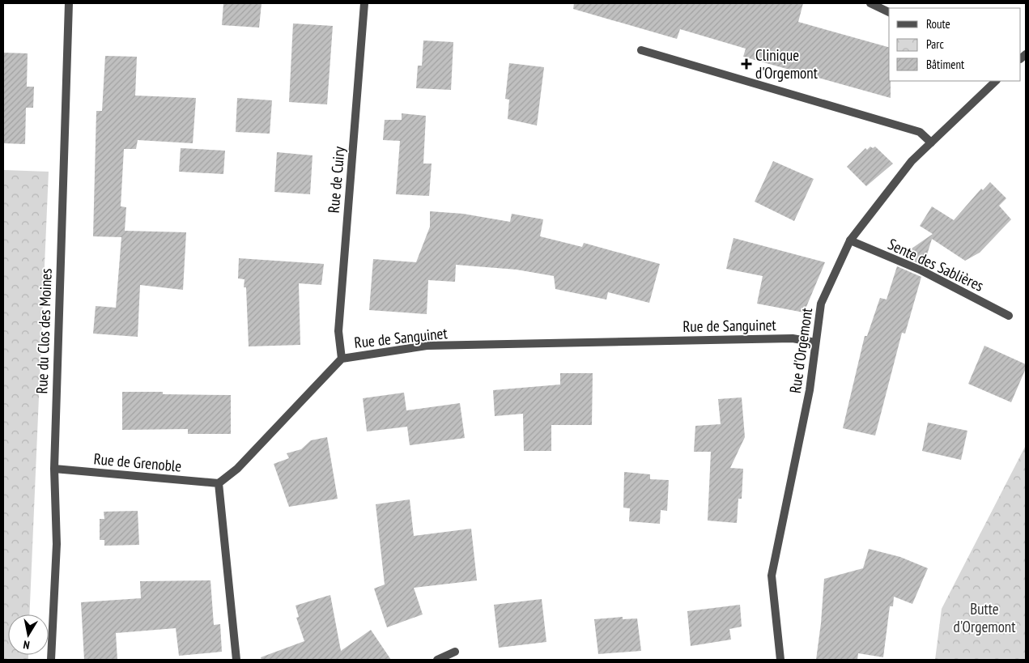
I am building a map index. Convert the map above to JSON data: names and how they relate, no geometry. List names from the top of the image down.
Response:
{
  "streets": {
    "street": [
      "Rue de Cuiry",
      "Sente des Sablières",
      "Rue de Sanguinet",
      "Rue du Clos des Moines",
      "Rue d'Orgemont",
      "Rue de Grenoble"
    ]
  },
  "crossings": [
    ["Rue de Cuiry", "Rue de Sanguinet"],
    ["Sente des Sablières", "Rue d'Orgemont"],
    ["Rue de Sanguinet", "Rue d'Orgemont"],
    ["Rue de Sanguinet", "Rue de Grenoble"],
    ["Rue du Clos des Moines", "Rue de Grenoble"]
  ],
  "parks": ["Butte d'Orgemont"],
  "places": {
    "health": ["Clinique d'Orgemont"]
  },
  "legend": ["Route", "Parc", "Bâtiment"],
  "north": "bottom"
}
